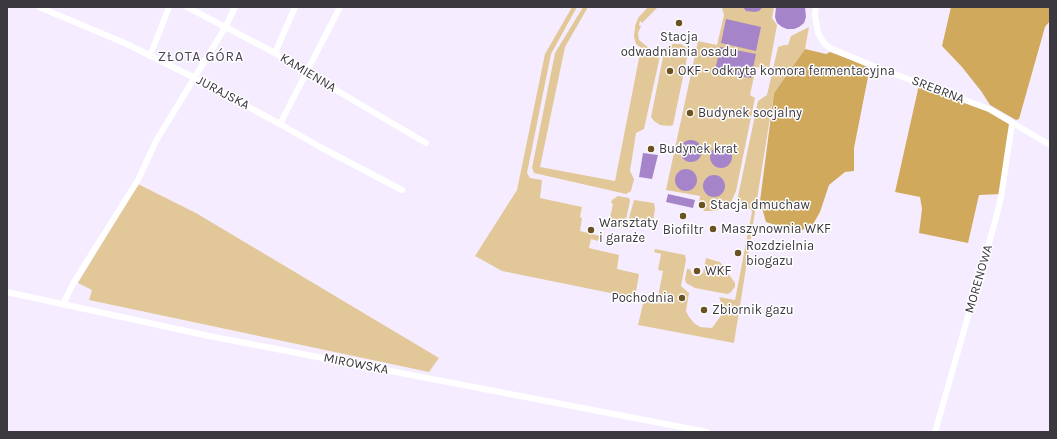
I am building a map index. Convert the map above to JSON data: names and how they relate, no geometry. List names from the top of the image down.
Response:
{
  "streets": {
    "street": [
      "KAMIENNA",
      "SREBRNA",
      "JURAJSKA",
      "MORENOWA",
      "MIROWSKA"
    ]
  },
  "crossings": [
    ["SREBRNA", "MORENOWA"]
  ],
  "districts": ["ZŁOTA GÓRA"],
  "places": [
    "Stacja odwadniania osadu",
    "OKF - odkryta komora fermentacyjna",
    "Budynek socjalny",
    "Budynek krat",
    "Stacja dmuchaw",
    "Biofiltr",
    "Maszynownia WKF",
    "Warsztaty i garaże",
    "Rozdzielnia biogazu",
    "WKF",
    "Pochodnia",
    "Zbiornik gazu"
  ]
}
